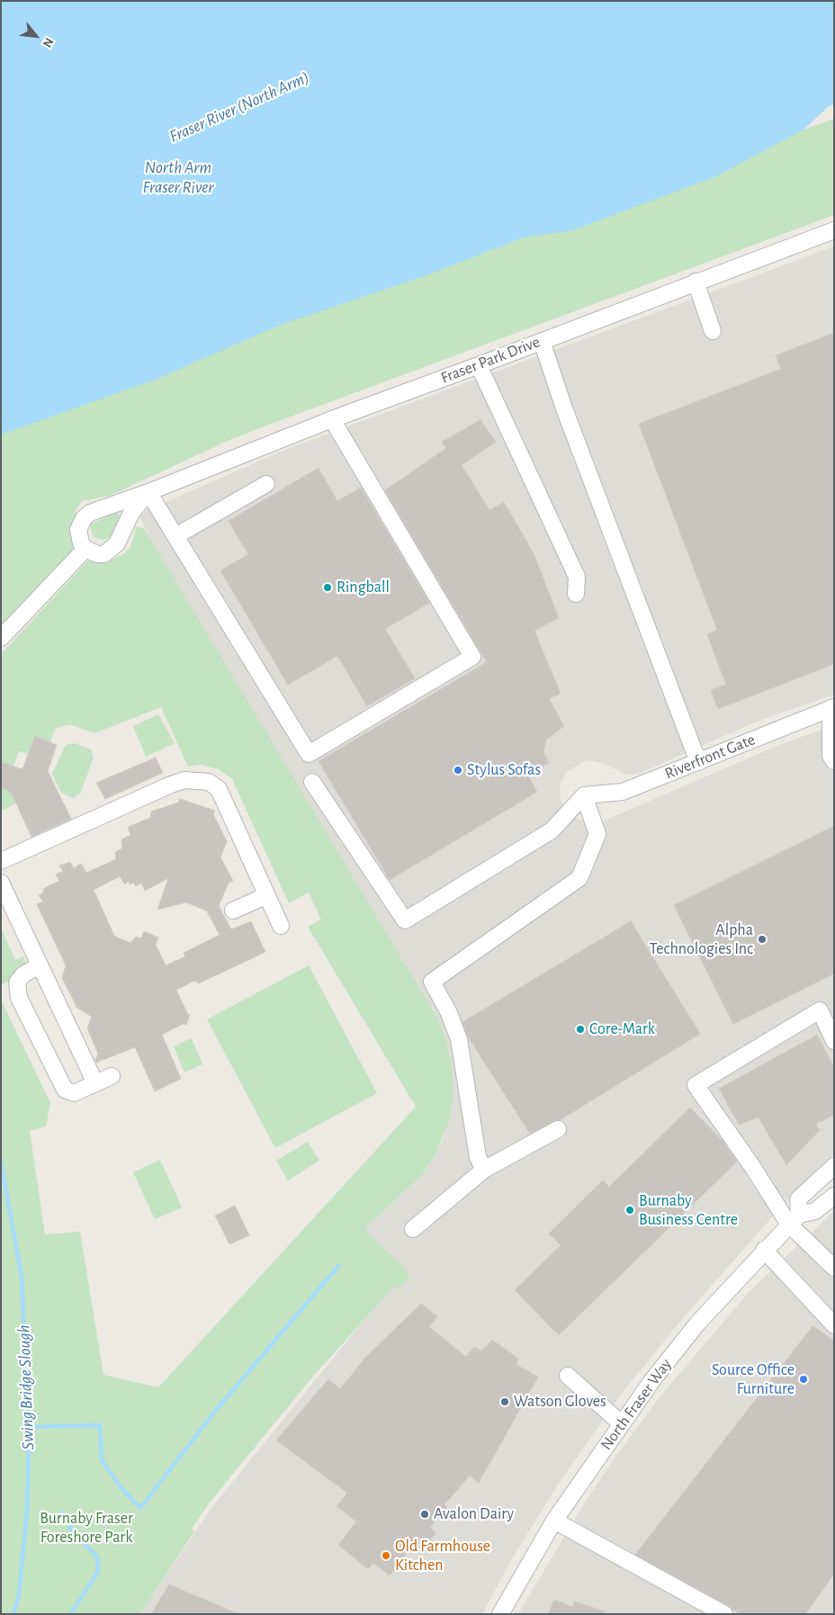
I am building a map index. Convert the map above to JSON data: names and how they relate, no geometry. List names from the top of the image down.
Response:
{
  "streets": {
    "street": ["Fraser Park Drive", "Riverfront Gate", "North Fraser Way"]
  },
  "water": ["Fraser River (North Arm)", "North Arm Fraser River", "Swing Bridge Slough"],
  "parks": ["Burnaby Fraser Foreshore Park"],
  "places": [
    "Ringball",
    "Stylus Sofas",
    "Alpha Technologies Inc",
    "Core-Mark",
    "Burnaby Business Centre",
    "Source Office Furniture",
    "Watson Gloves",
    "Avalon Dairy",
    "Old Farmhouse Kitchen"
  ],
  "north": "bottom right"
}
